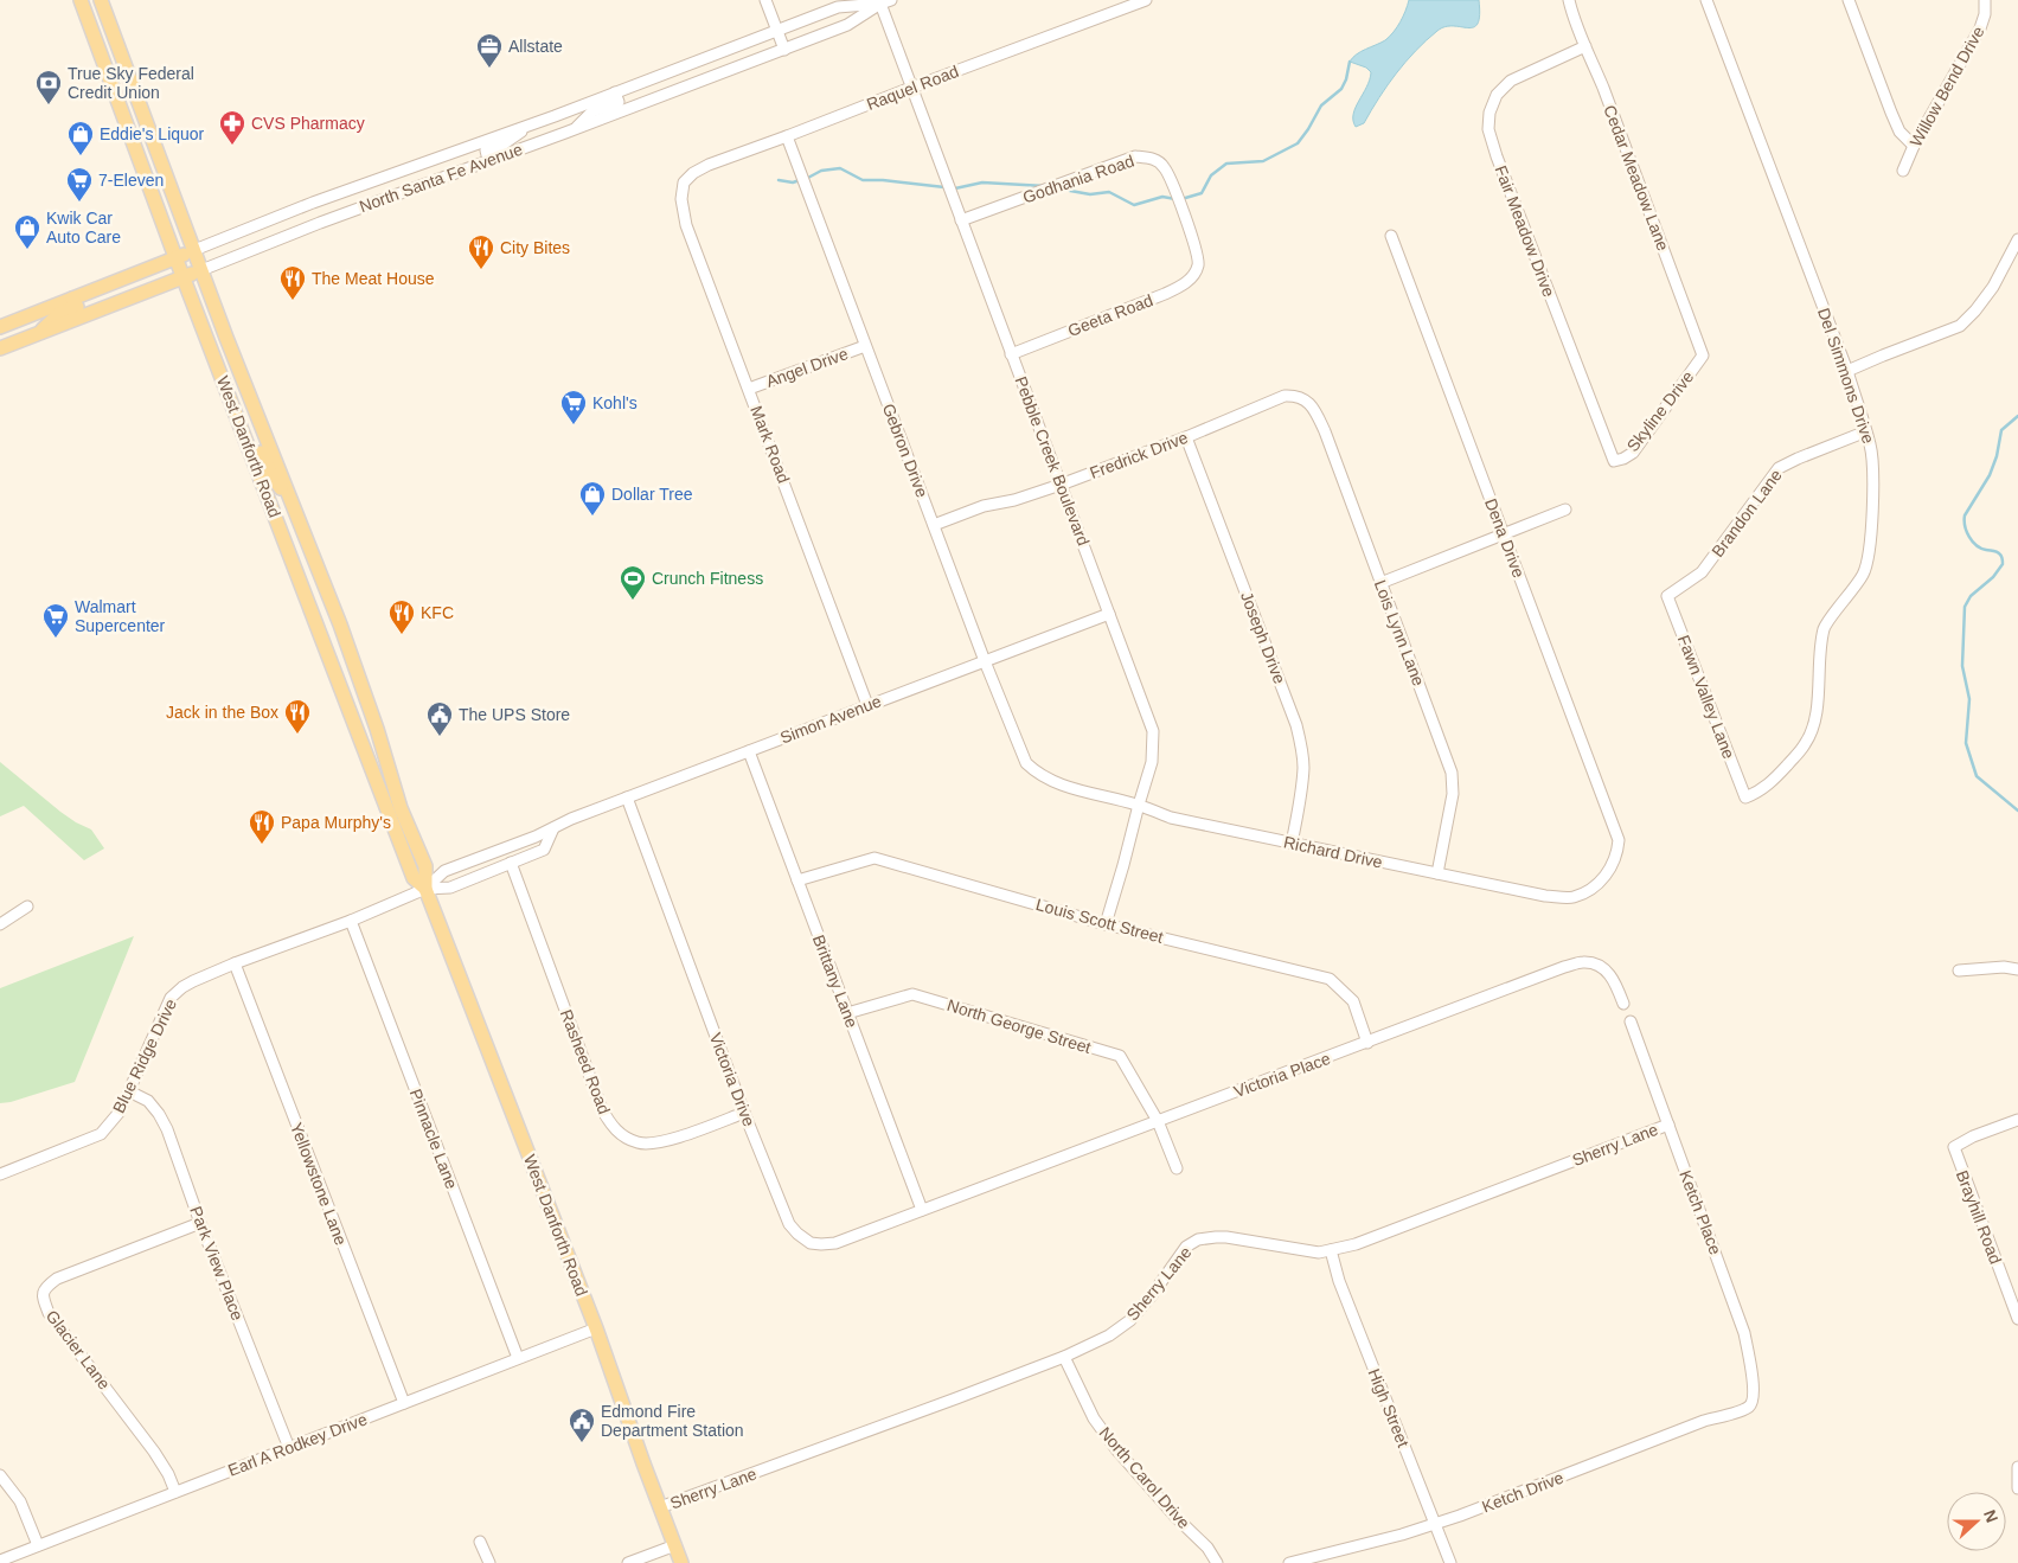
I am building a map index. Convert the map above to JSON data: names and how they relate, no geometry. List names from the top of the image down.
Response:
{
  "streets": {
    "main road": ["North Santa Fe Avenue", "West Danforth Road"],
    "street": [
      "Willow Bend Drive",
      "Raquel Road",
      "Cedar Meadow Lane",
      "Godhania Road",
      "Fair Meadow Drive",
      "Geeta Road",
      "Angel Drive",
      "Del Simmons Drive",
      "Skyline Drive",
      "Mark Road",
      "Gebron Drive",
      "Fredrick Drive",
      "Pebble Creek Boulevard",
      "Brandon Lane",
      "Dena Drive",
      "Lois Lynn Lane",
      "Joseph Drive",
      "Fawn Valley Lane",
      "Simon Avenue",
      "Richard Drive",
      "Louis Scott Street",
      "Brittany Lane",
      "North George Street",
      "Blue Ridge Drive",
      "Rasheed Road",
      "Victoria Place",
      "Victoria Drive",
      "Pinnacle Lane",
      "Sherry Lane",
      "Yellowstone Lane",
      "Ketch Place",
      "Brayhill Road",
      "Park View Place",
      "Glacier Lane",
      "High Street",
      "Earl A Rodkey Drive",
      "North Carol Drive",
      "Ketch Drive"
    ]
  },
  "crossings": [
    ["Raquel Road", "Mark Road"],
    ["Raquel Road", "Gebron Drive"],
    ["Raquel Road", "Pebble Creek Boulevard"],
    ["North Santa Fe Avenue", "West Danforth Road"],
    ["North Santa Fe Avenue", "Pebble Creek Boulevard"],
    ["Cedar Meadow Lane", "Fair Meadow Drive"],
    ["Cedar Meadow Lane", "Skyline Drive"],
    ["Godhania Road", "Geeta Road"],
    ["Godhania Road", "Pebble Creek Boulevard"],
    ["Fair Meadow Drive", "Skyline Drive"],
    ["Geeta Road", "Pebble Creek Boulevard"],
    ["Angel Drive", "Mark Road"],
    ["Angel Drive", "Gebron Drive"],
    ["Del Simmons Drive", "Brandon Lane"],
    ["Del Simmons Drive", "Fawn Valley Lane"],
    ["Mark Road", "Simon Avenue"],
    ["West Danforth Road", "Simon Avenue"],
    ["West Danforth Road", "Blue Ridge Drive"],
    ["West Danforth Road", "Sherry Lane"],
    ["West Danforth Road", "Earl A Rodkey Drive"],
    ["Gebron Drive", "Fredrick Drive"],
    ["Gebron Drive", "Simon Avenue"],
    ["Gebron Drive", "Richard Drive"],
    ["Fredrick Drive", "Pebble Creek Boulevard"],
    ["Fredrick Drive", "Lois Lynn Lane"],
    ["Fredrick Drive", "Joseph Drive"],
    ["Pebble Creek Boulevard", "Simon Avenue"],
    ["Pebble Creek Boulevard", "Richard Drive"],
    ["Pebble Creek Boulevard", "Louis Scott Street"],
    ["Brandon Lane", "Fawn Valley Lane"],
    ["Dena Drive", "Richard Drive"],
    ["Lois Lynn Lane", "Richard Drive"],
    ["Joseph Drive", "Richard Drive"],
    ["Simon Avenue", "Brittany Lane"],
    ["Simon Avenue", "Blue Ridge Drive"],
    ["Simon Avenue", "Rasheed Road"],
    ["Simon Avenue", "Victoria Drive"],
    ["Louis Scott Street", "Brittany Lane"],
    ["Louis Scott Street", "Victoria Place"],
    ["Brittany Lane", "North George Street"],
    ["Brittany Lane", "Victoria Place"],
    ["Brittany Lane", "Victoria Drive"],
    ["North George Street", "Victoria Place"],
    ["Blue Ridge Drive", "Pinnacle Lane"],
    ["Blue Ridge Drive", "Yellowstone Lane"],
    ["Blue Ridge Drive", "Park View Place"],
    ["Rasheed Road", "Victoria Drive"],
    ["Victoria Place", "Victoria Drive"],
    ["Pinnacle Lane", "Earl A Rodkey Drive"],
    ["Sherry Lane", "Ketch Place"],
    ["Sherry Lane", "High Street"],
    ["Sherry Lane", "North Carol Drive"],
    ["Yellowstone Lane", "Earl A Rodkey Drive"],
    ["Ketch Place", "Ketch Drive"],
    ["Park View Place", "Glacier Lane"],
    ["Park View Place", "Earl A Rodkey Drive"],
    ["Glacier Lane", "Earl A Rodkey Drive"],
    ["High Street", "Ketch Drive"]
  ],
  "places": {
    "office": ["Allstate"],
    "bank": ["True Sky Federal Credit Union"],
    "pharmacy": ["CVS Pharmacy"],
    "shop": ["Eddie's Liquor", "Kwik Car Auto Care", "Dollar Tree"],
    "supermarket": ["7-Eleven", "Kohl's", "Walmart Supercenter"],
    "restaurant": [
      "City Bites",
      "The Meat House",
      "KFC",
      "Jack in the Box",
      "Papa Murphy's"
    ],
    "sports": ["Crunch Fitness"],
    "public building": ["The UPS Store", "Edmond Fire Department Station"]
  },
  "north": "right"
}
